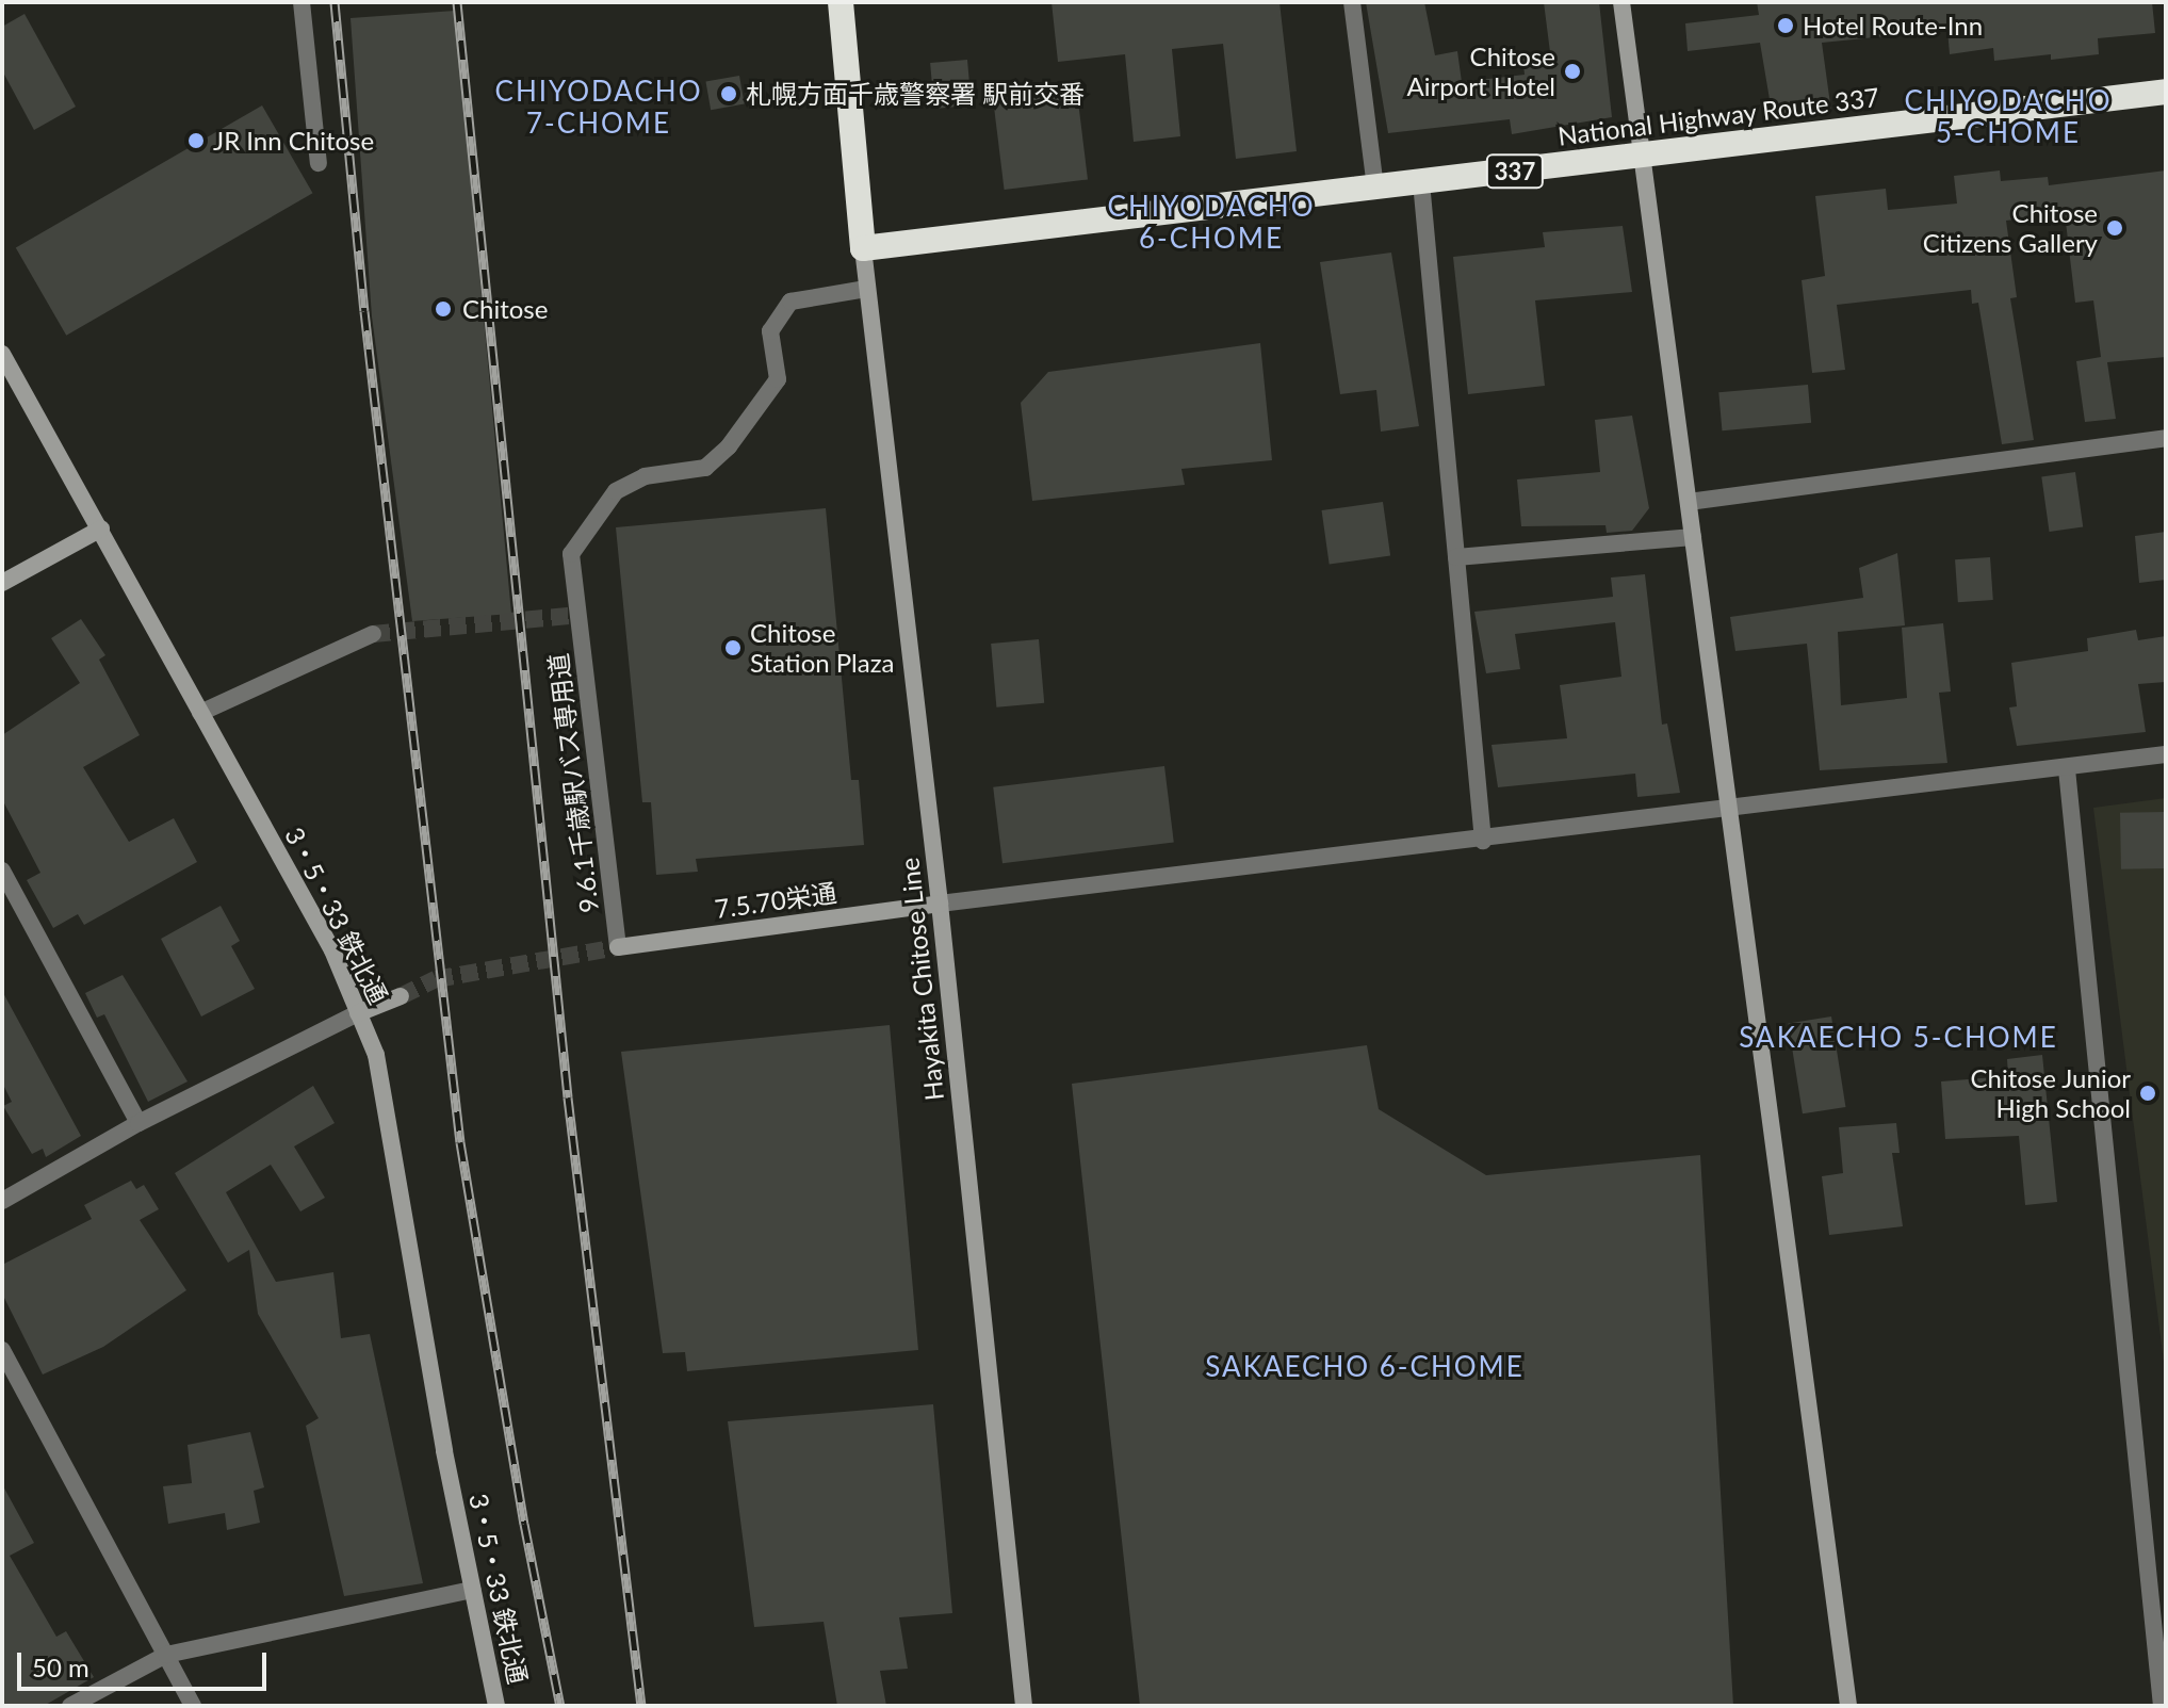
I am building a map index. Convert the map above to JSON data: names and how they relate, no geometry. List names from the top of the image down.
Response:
{
  "streets": {
    "highway": ["National Highway Route 337", "337"],
    "street": [
      "9.6.1千歳駅バス専用道",
      "7.5.70栄通",
      "3・5・33 鉄北通",
      "Hayakita Chitose Line"
    ]
  },
  "crossings": [
    ["National Highway Route 337", "Hayakita Chitose Line"],
    ["9.6.1千歳駅バス専用道", "7.5.70栄通"],
    ["9.6.1千歳駅バス専用道", "Hayakita Chitose Line"],
    ["7.5.70栄通", "Hayakita Chitose Line"]
  ],
  "districts": [
    "CHIYODACHO 7-CHOME",
    "CHIYODACHO 5-CHOME",
    "CHIYODACHO 6-CHOME",
    "SAKAECHO 5-CHOME",
    "SAKAECHO 6-CHOME"
  ],
  "places": [
    "Hotel Route-Inn",
    "Chitose Airport Hotel",
    "札幌方面千歳警察署 駅前交番",
    "JR Inn Chitose",
    "Chitose Citizens Gallery",
    "Chitose",
    "Chitose Station Plaza",
    "Chitose Junior High School"
  ],
  "scale_bar": "50 m"
}
